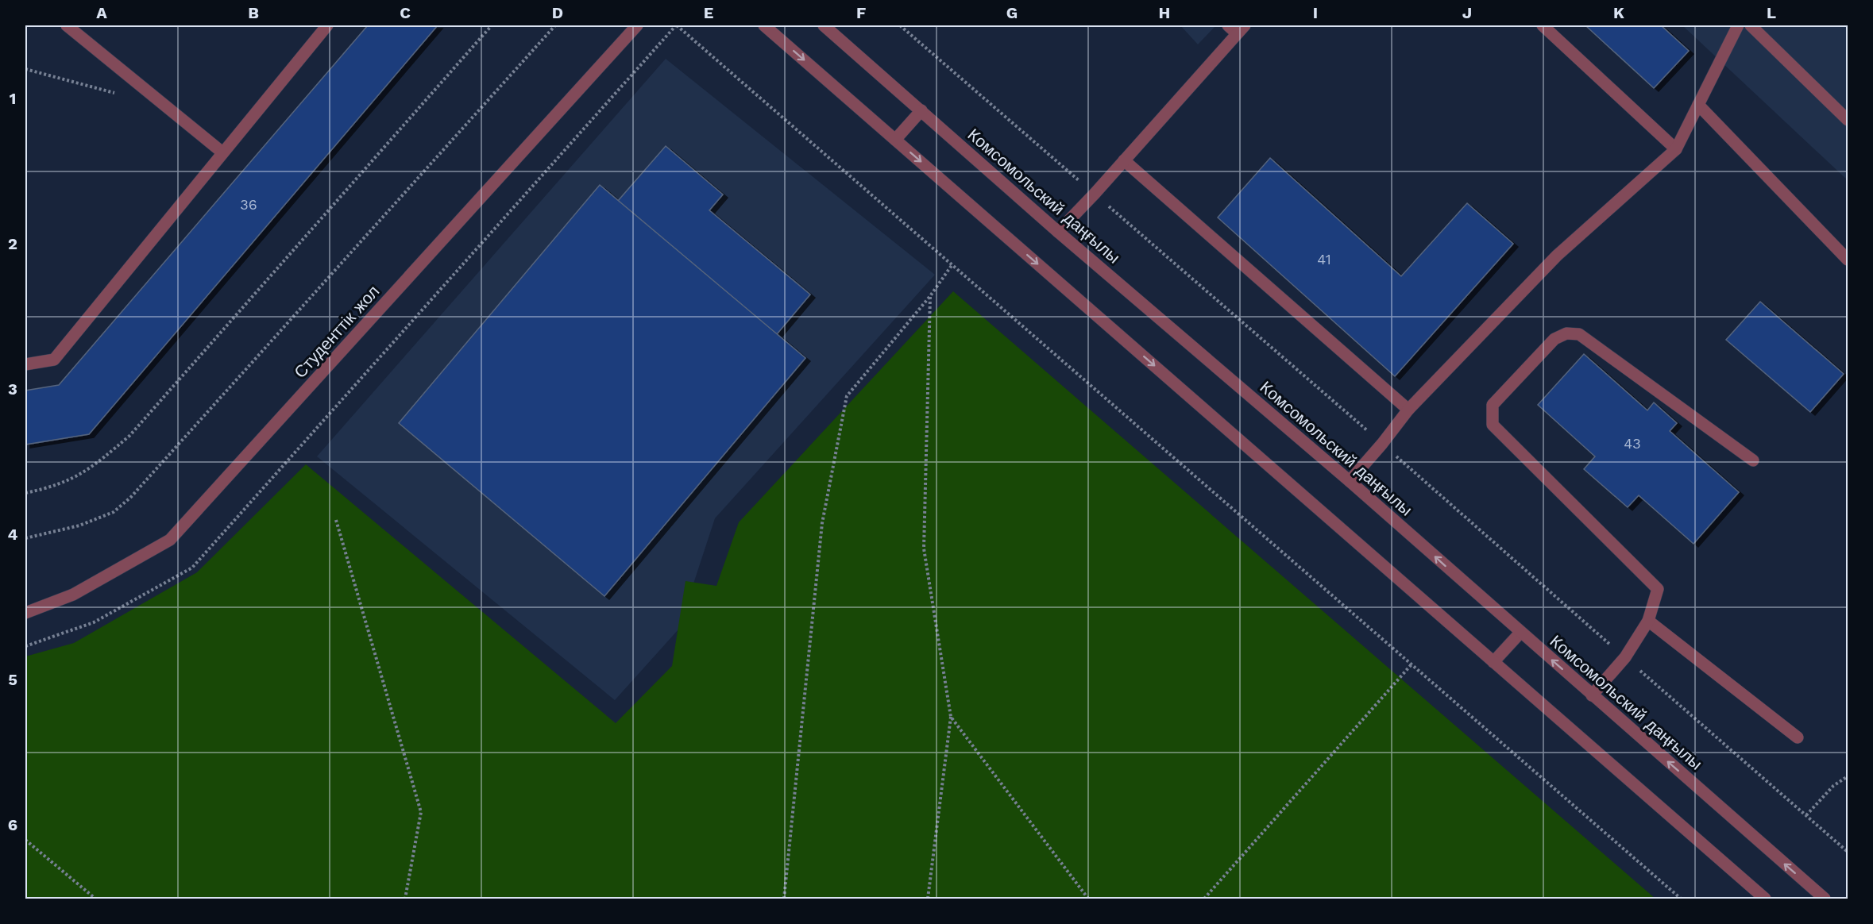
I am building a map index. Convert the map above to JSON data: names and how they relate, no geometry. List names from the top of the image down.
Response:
{
  "streets": {
    "street": ["Комсомольский даңғылы", "Студенттік жол"]
  },
  "house_numbers": ["36", "41", "43"],
  "grid": {
    "columns": [
      "A",
      "B",
      "C",
      "D",
      "E",
      "F",
      "G",
      "H",
      "I",
      "J",
      "K",
      "L"
    ],
    "rows": [
      "1",
      "2",
      "3",
      "4",
      "5",
      "6"
    ]
  }
}
